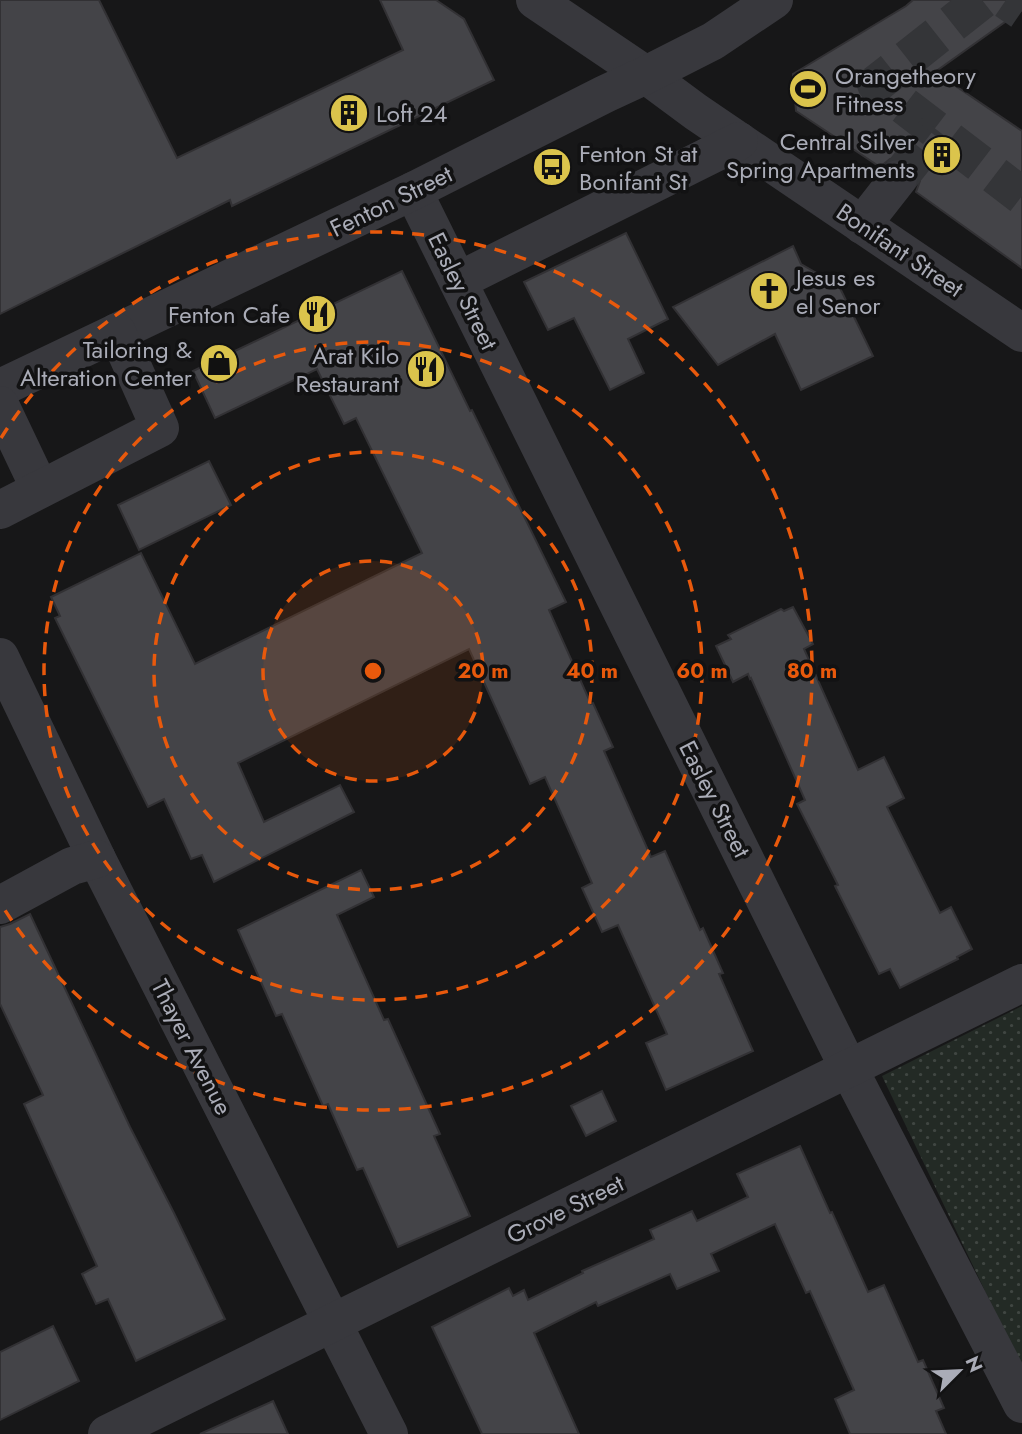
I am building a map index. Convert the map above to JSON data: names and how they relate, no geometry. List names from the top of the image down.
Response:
{
  "streets": {
    "street": [
      "Fenton Street",
      "Bonifant Street",
      "Easley Street",
      "Thayer Avenue",
      "Grove Street"
    ]
  },
  "crossings": [
    ["Fenton Street", "Bonifant Street"],
    ["Fenton Street", "Easley Street"],
    ["Easley Street", "Grove Street"],
    ["Thayer Avenue", "Grove Street"]
  ],
  "places": {
    "sports": ["Orangetheory Fitness"],
    "building": ["Loft 24", "Central Silver Spring Apartments"],
    "bus stop": ["Fenton St at Bonifant St"],
    "church": ["Jesus es el Senor"],
    "restaurant": ["Fenton Cafe", "Arat Kilo Restaurant"],
    "shop": ["Tailoring & Alteration Center"]
  },
  "north": "top right",
  "rings": [
    "20 m",
    "40 m",
    "60 m",
    "80 m"
  ]
}
